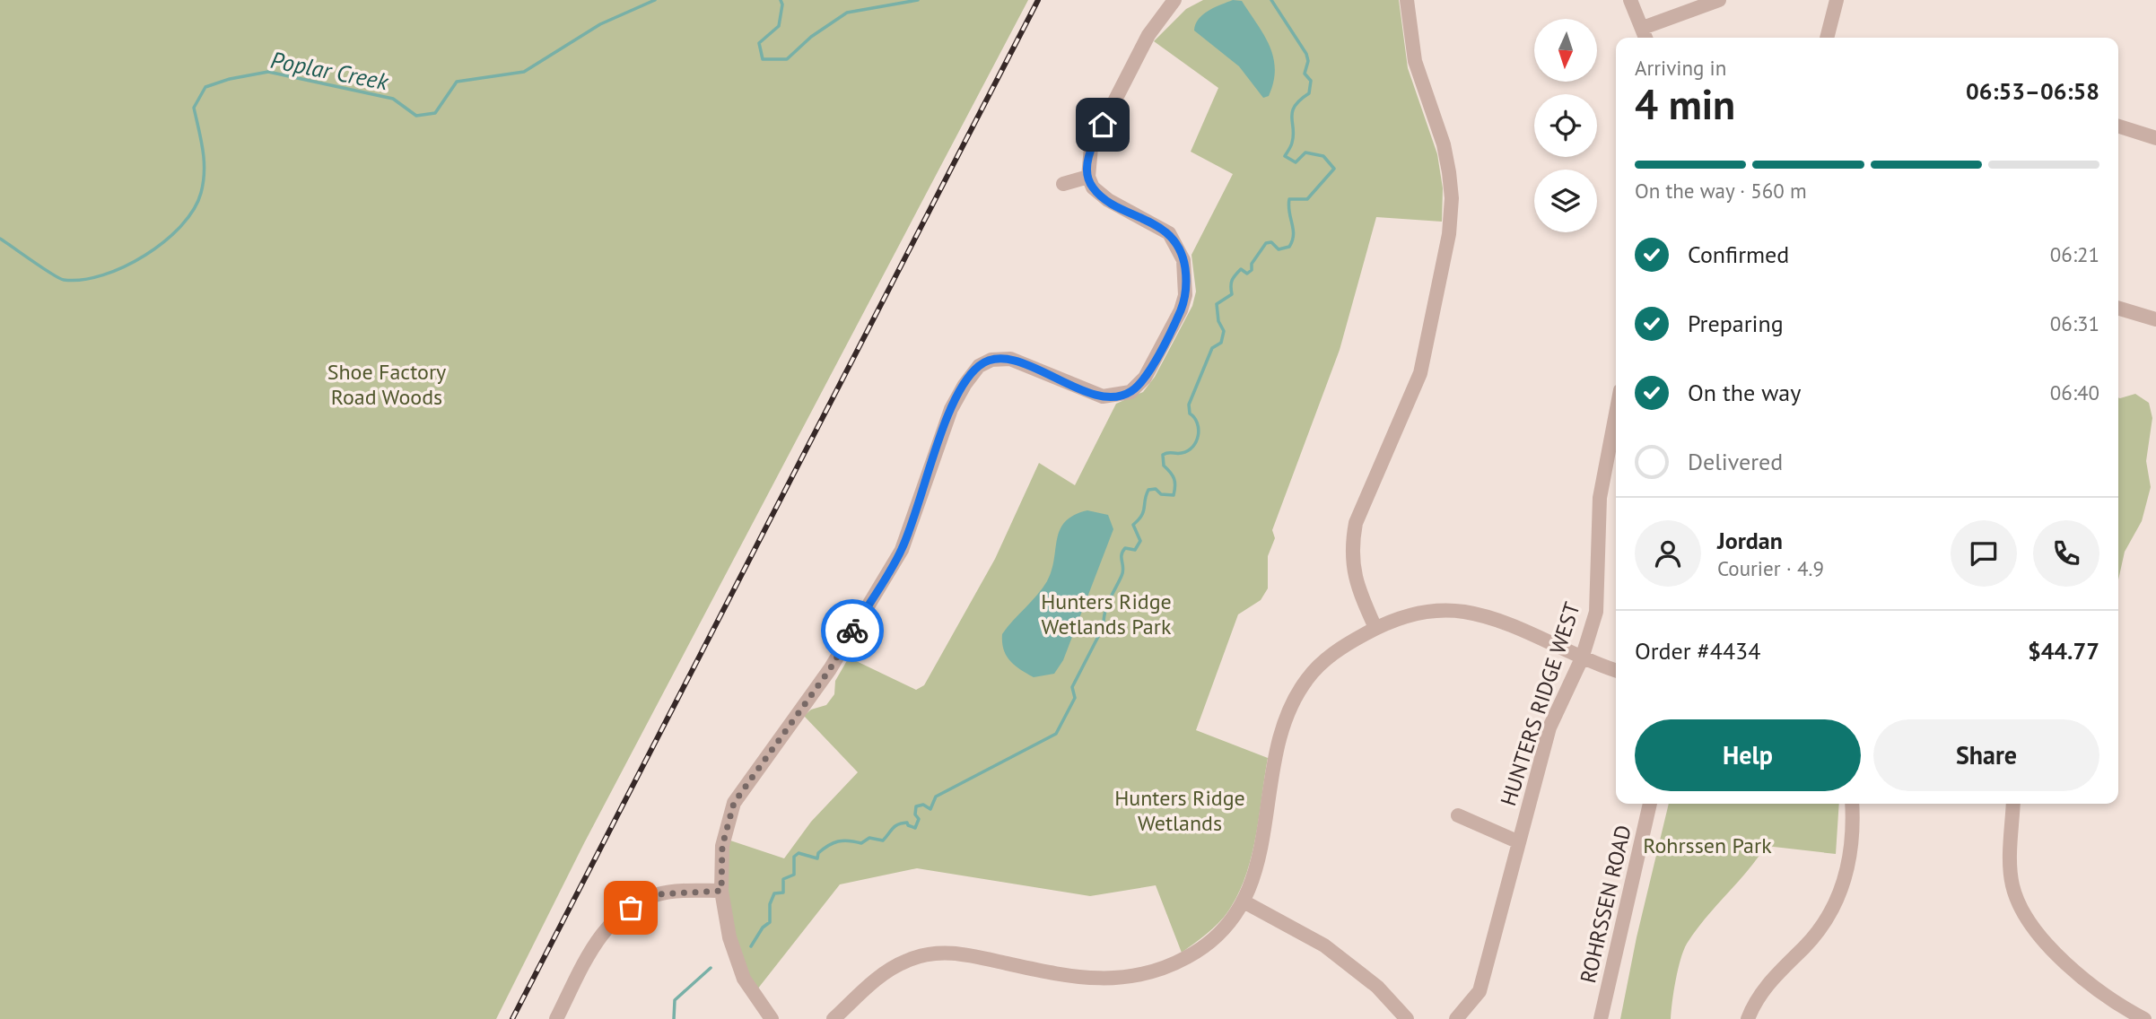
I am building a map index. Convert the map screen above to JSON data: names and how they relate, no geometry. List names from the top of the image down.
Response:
{
  "streets": {
    "street": ["HUNTERS RIDGE WEST", "ROHRSSEN ROAD"]
  },
  "water": ["Poplar Creek"],
  "parks": [
    "Shoe Factory Road Woods",
    "Hunters Ridge Wetlands Park",
    "Hunters Ridge Wetlands",
    "Rohrssen Park"
  ],
  "north": "bottom",
  "page": {
    "heading": ["4 min", "Arriving in", "06:53–06:58"],
    "panel": [
      "Jordan",
      "Courier · 4.9",
      "Order #4434",
      "$44.77"
    ],
    "bar": "On the way · 560 m",
    "list": [
      ["Confirmed", "06:21"],
      ["Preparing", "06:31"],
      ["On the way", "06:40"],
      "Delivered"
    ],
    "buttons": ["Help", "Share"]
  }
}
